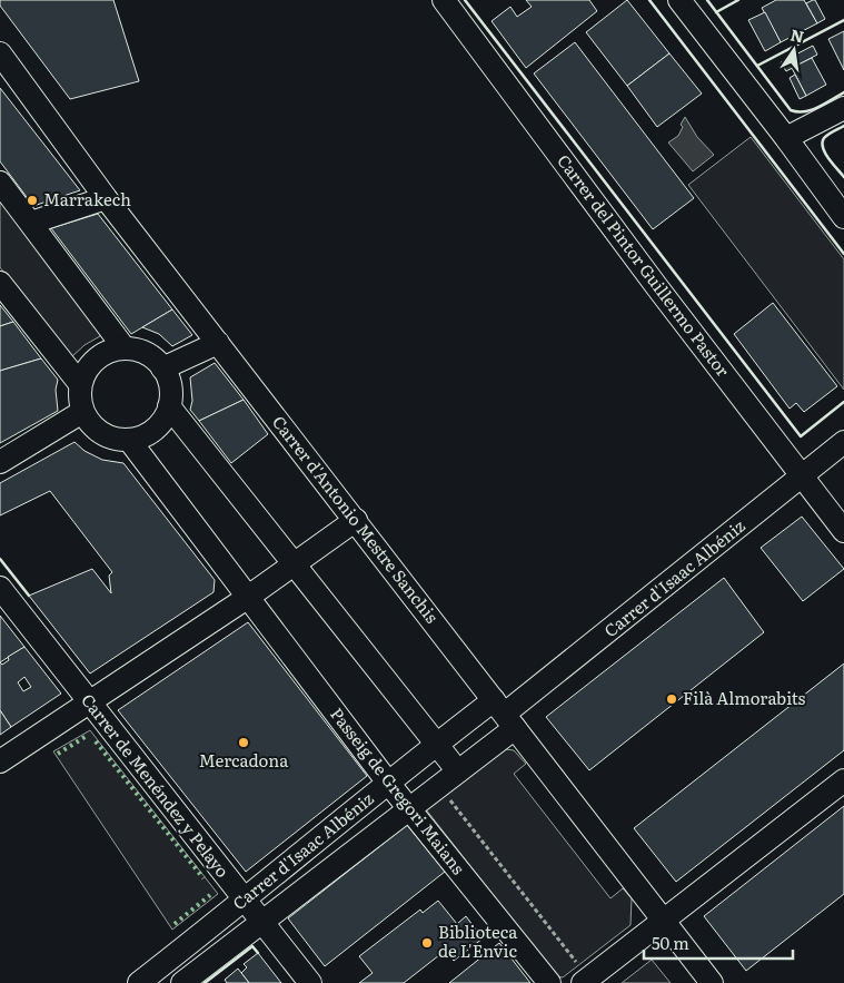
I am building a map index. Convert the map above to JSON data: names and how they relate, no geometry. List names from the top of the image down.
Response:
{
  "streets": {
    "street": [
      "Carrer del Pintor Guillermo Pastor",
      "Carrer d'Antonio Mestre Sanchis",
      "Carrer d'Isaac Albéniz",
      "Carrer de Menéndez y Pelayo",
      "Passeig de Gregori Maians"
    ]
  },
  "crossings": [
    ["Carrer del Pintor Guillermo Pastor", "Carrer d'Isaac Albéniz"],
    ["Carrer d'Antonio Mestre Sanchis", "Carrer d'Isaac Albéniz"],
    ["Carrer d'Isaac Albéniz", "Carrer de Menéndez y Pelayo"],
    ["Carrer d'Isaac Albéniz", "Passeig de Gregori Maians"]
  ],
  "places": [
    "Marrakech",
    "Filà Almorabits",
    "Mercadona",
    "Biblioteca de L'Envic"
  ],
  "scale_bar": "50 m",
  "north": "top"
}
